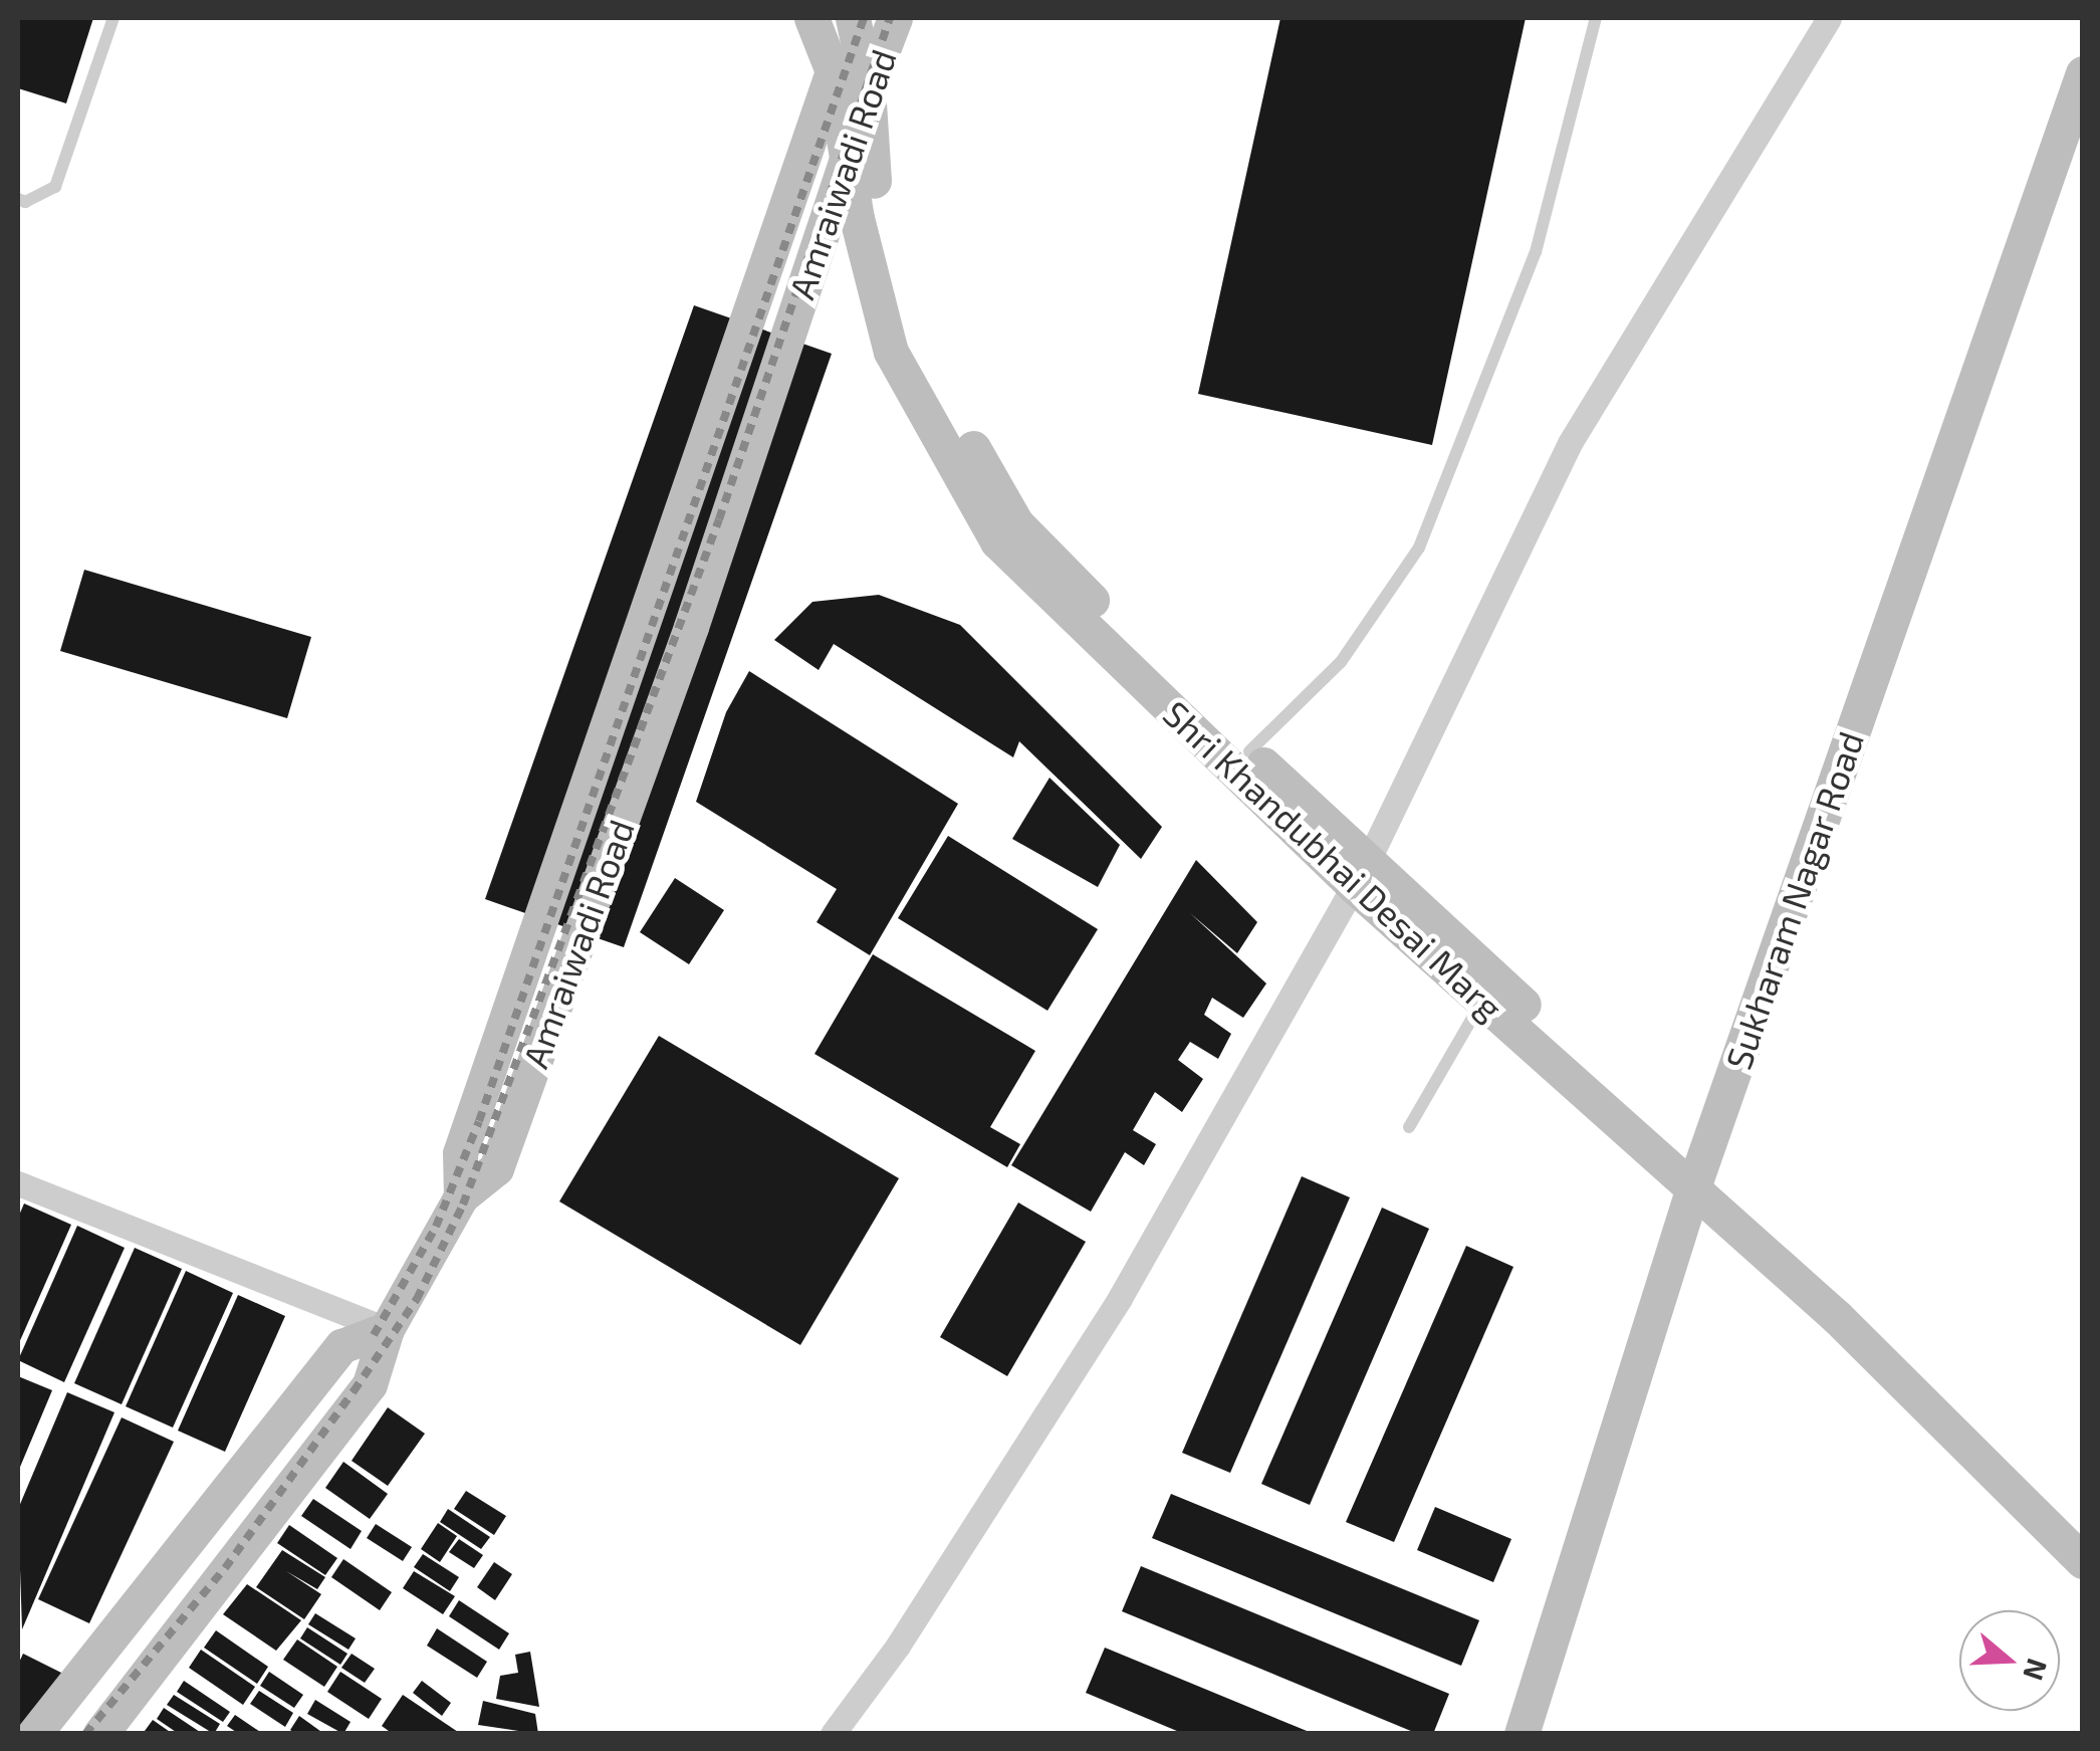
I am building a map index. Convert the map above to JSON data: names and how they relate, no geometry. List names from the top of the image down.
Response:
{
  "streets": {
    "main road": ["Amraiwadi Road", "Shri Khandubhai Desai Marg", "Sukharam Nagar Road"]
  },
  "crossings": [
    ["Amraiwadi Road", "Shri Khandubhai Desai Marg"],
    ["Shri Khandubhai Desai Marg", "Sukharam Nagar Road"]
  ],
  "north": "right"
}
